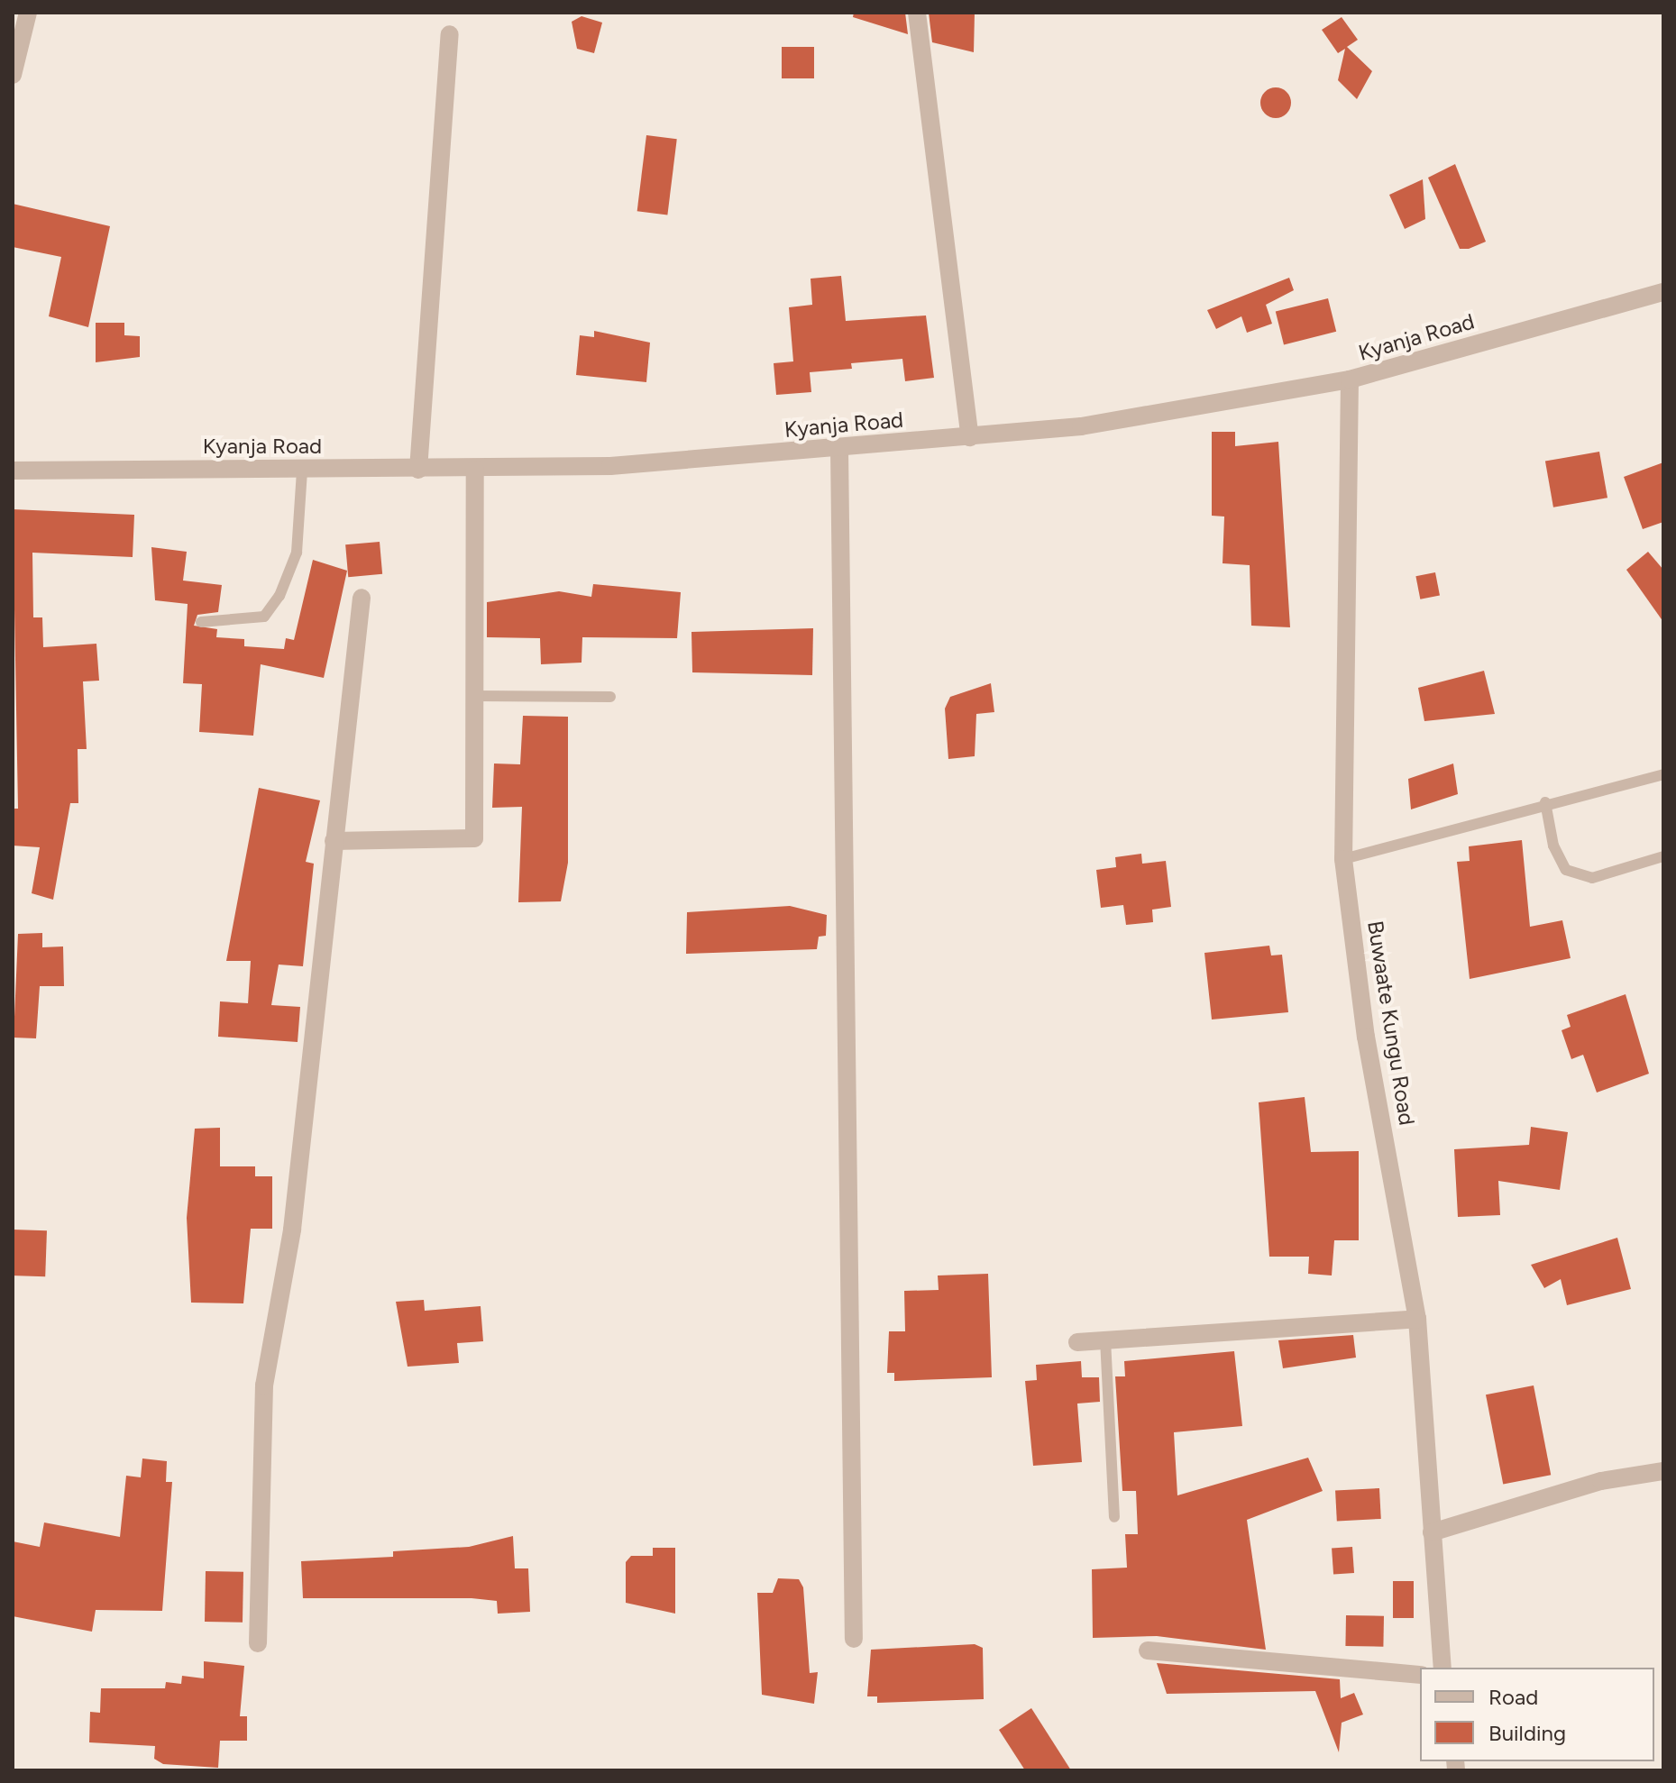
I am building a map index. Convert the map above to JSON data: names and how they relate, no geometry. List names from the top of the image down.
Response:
{
  "streets": {
    "street": ["Kyanja Road", "Buwaate Kungu Road"]
  },
  "crossings": [
    ["Kyanja Road", "Buwaate Kungu Road"]
  ],
  "legend": ["Road", "Building"]
}
